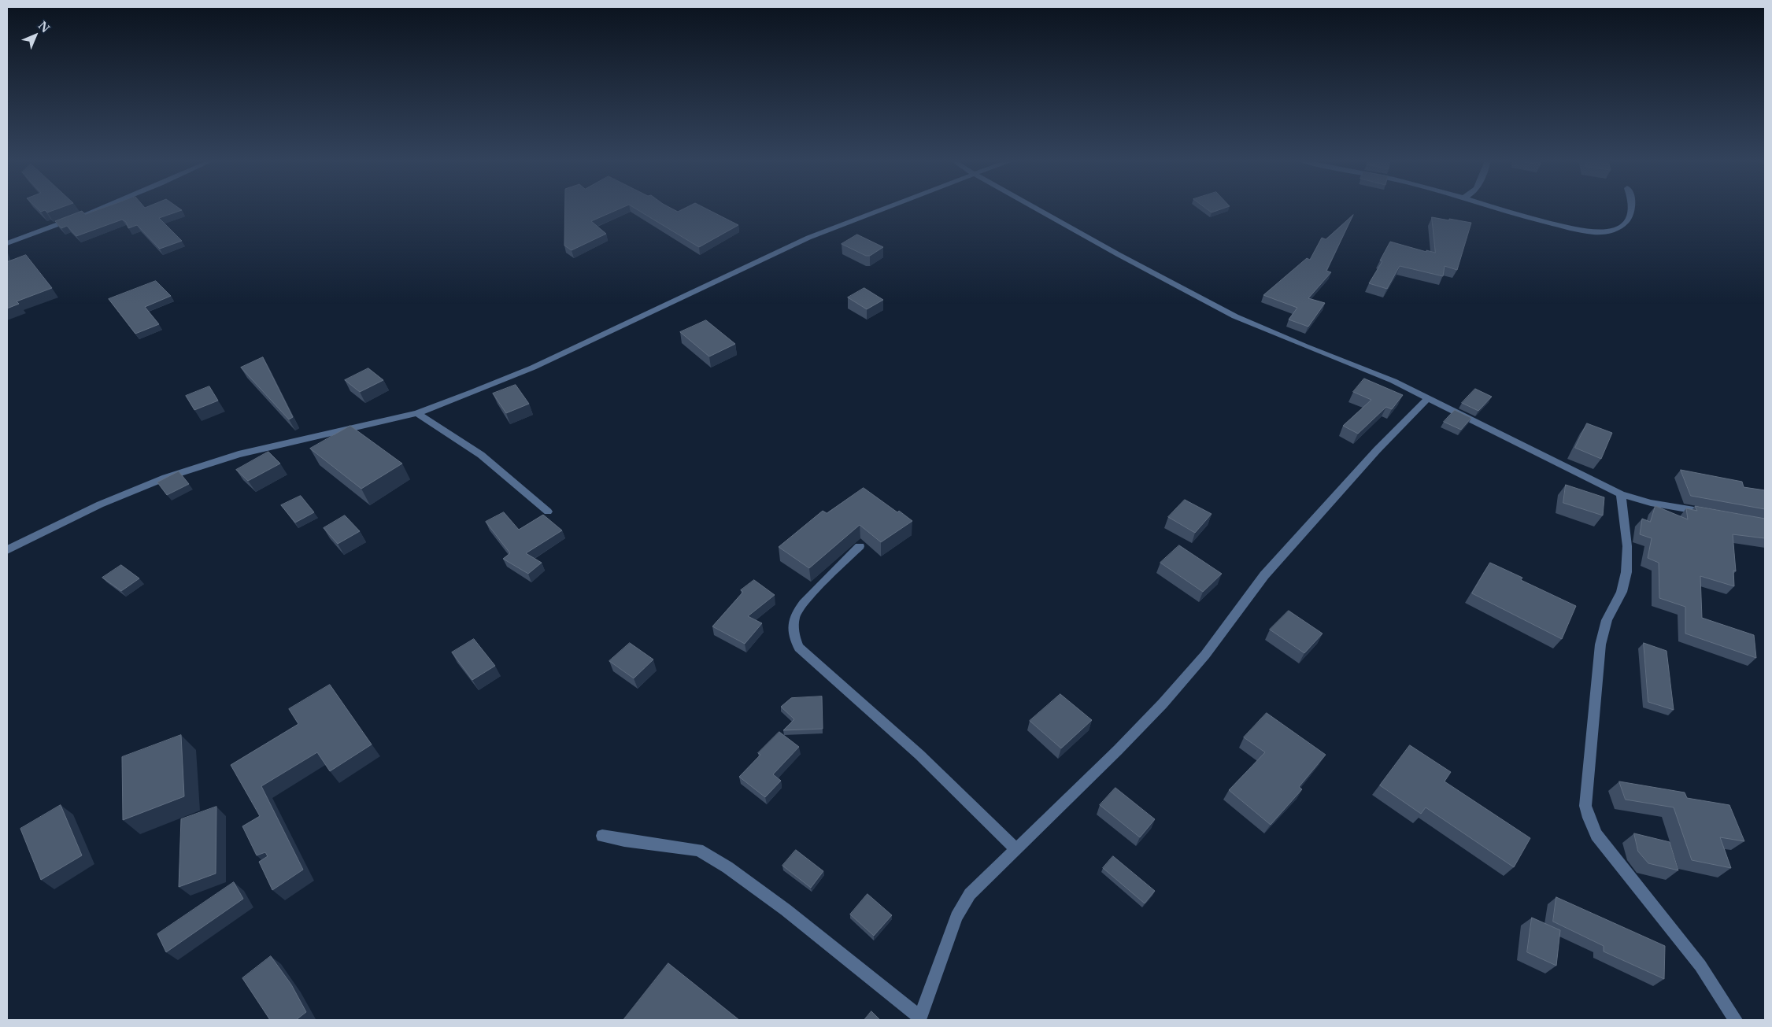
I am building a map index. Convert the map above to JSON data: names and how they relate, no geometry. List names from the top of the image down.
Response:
{
  "north": "top right"
}
